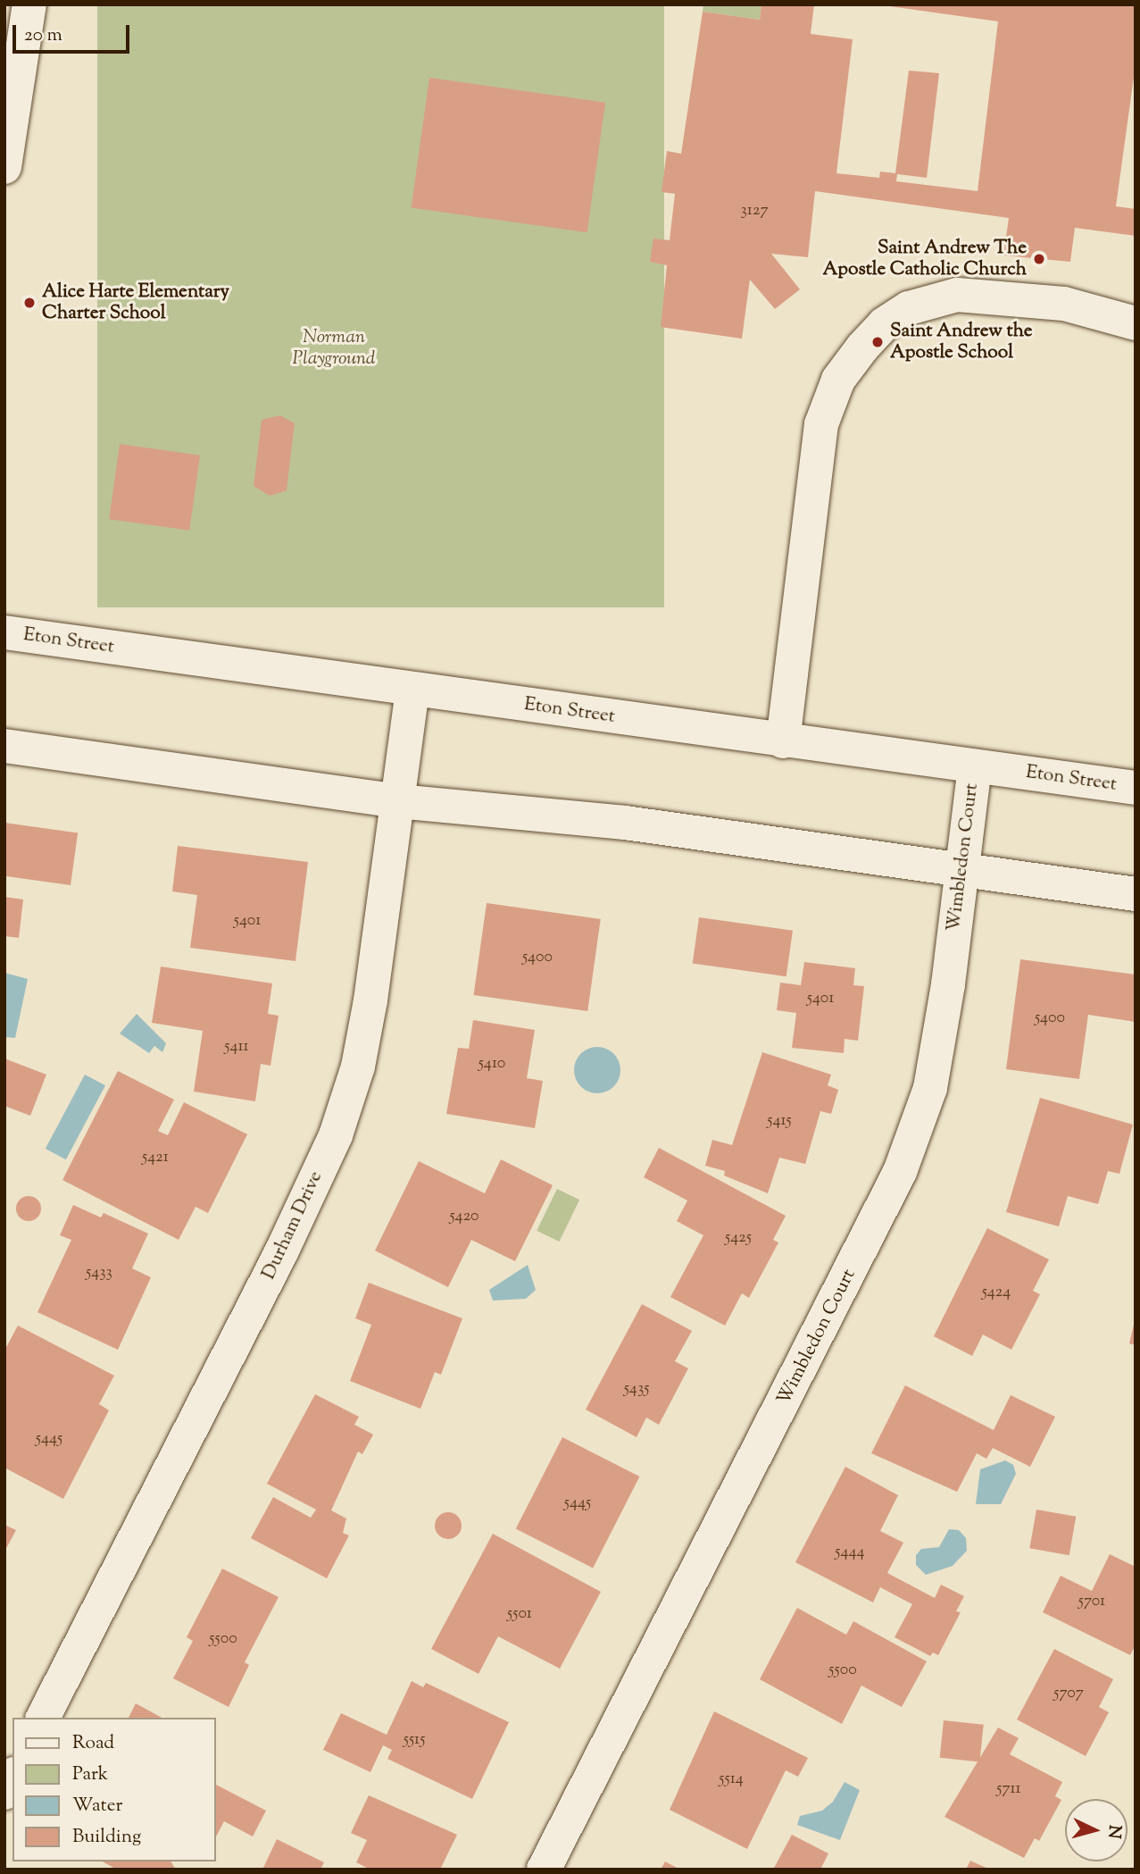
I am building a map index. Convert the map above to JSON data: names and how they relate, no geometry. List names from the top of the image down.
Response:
{
  "streets": {
    "street": ["Eton Street", "Wimbledon Court", "Durham Drive"]
  },
  "crossings": [
    ["Eton Street", "Wimbledon Court"],
    ["Eton Street", "Durham Drive"]
  ],
  "parks": ["Norman Playground"],
  "places": ["Saint Andrew The Apostle Catholic Church", "Alice Harte Elementary Charter School", "Saint Andrew the Apostle School"],
  "house_numbers": [
    "3127",
    "5401",
    "5400",
    "5401",
    "5400",
    "5411",
    "5410",
    "5415",
    "5421",
    "5420",
    "5425",
    "5433",
    "5424",
    "5435",
    "5445",
    "5445",
    "5444",
    "5701",
    "5501",
    "5500",
    "5500",
    "5707",
    "5515",
    "5514",
    "5711"
  ],
  "legend": [
    "Road",
    "Park",
    "Water",
    "Building"
  ],
  "scale_bar": "20 m",
  "north": "right"
}
